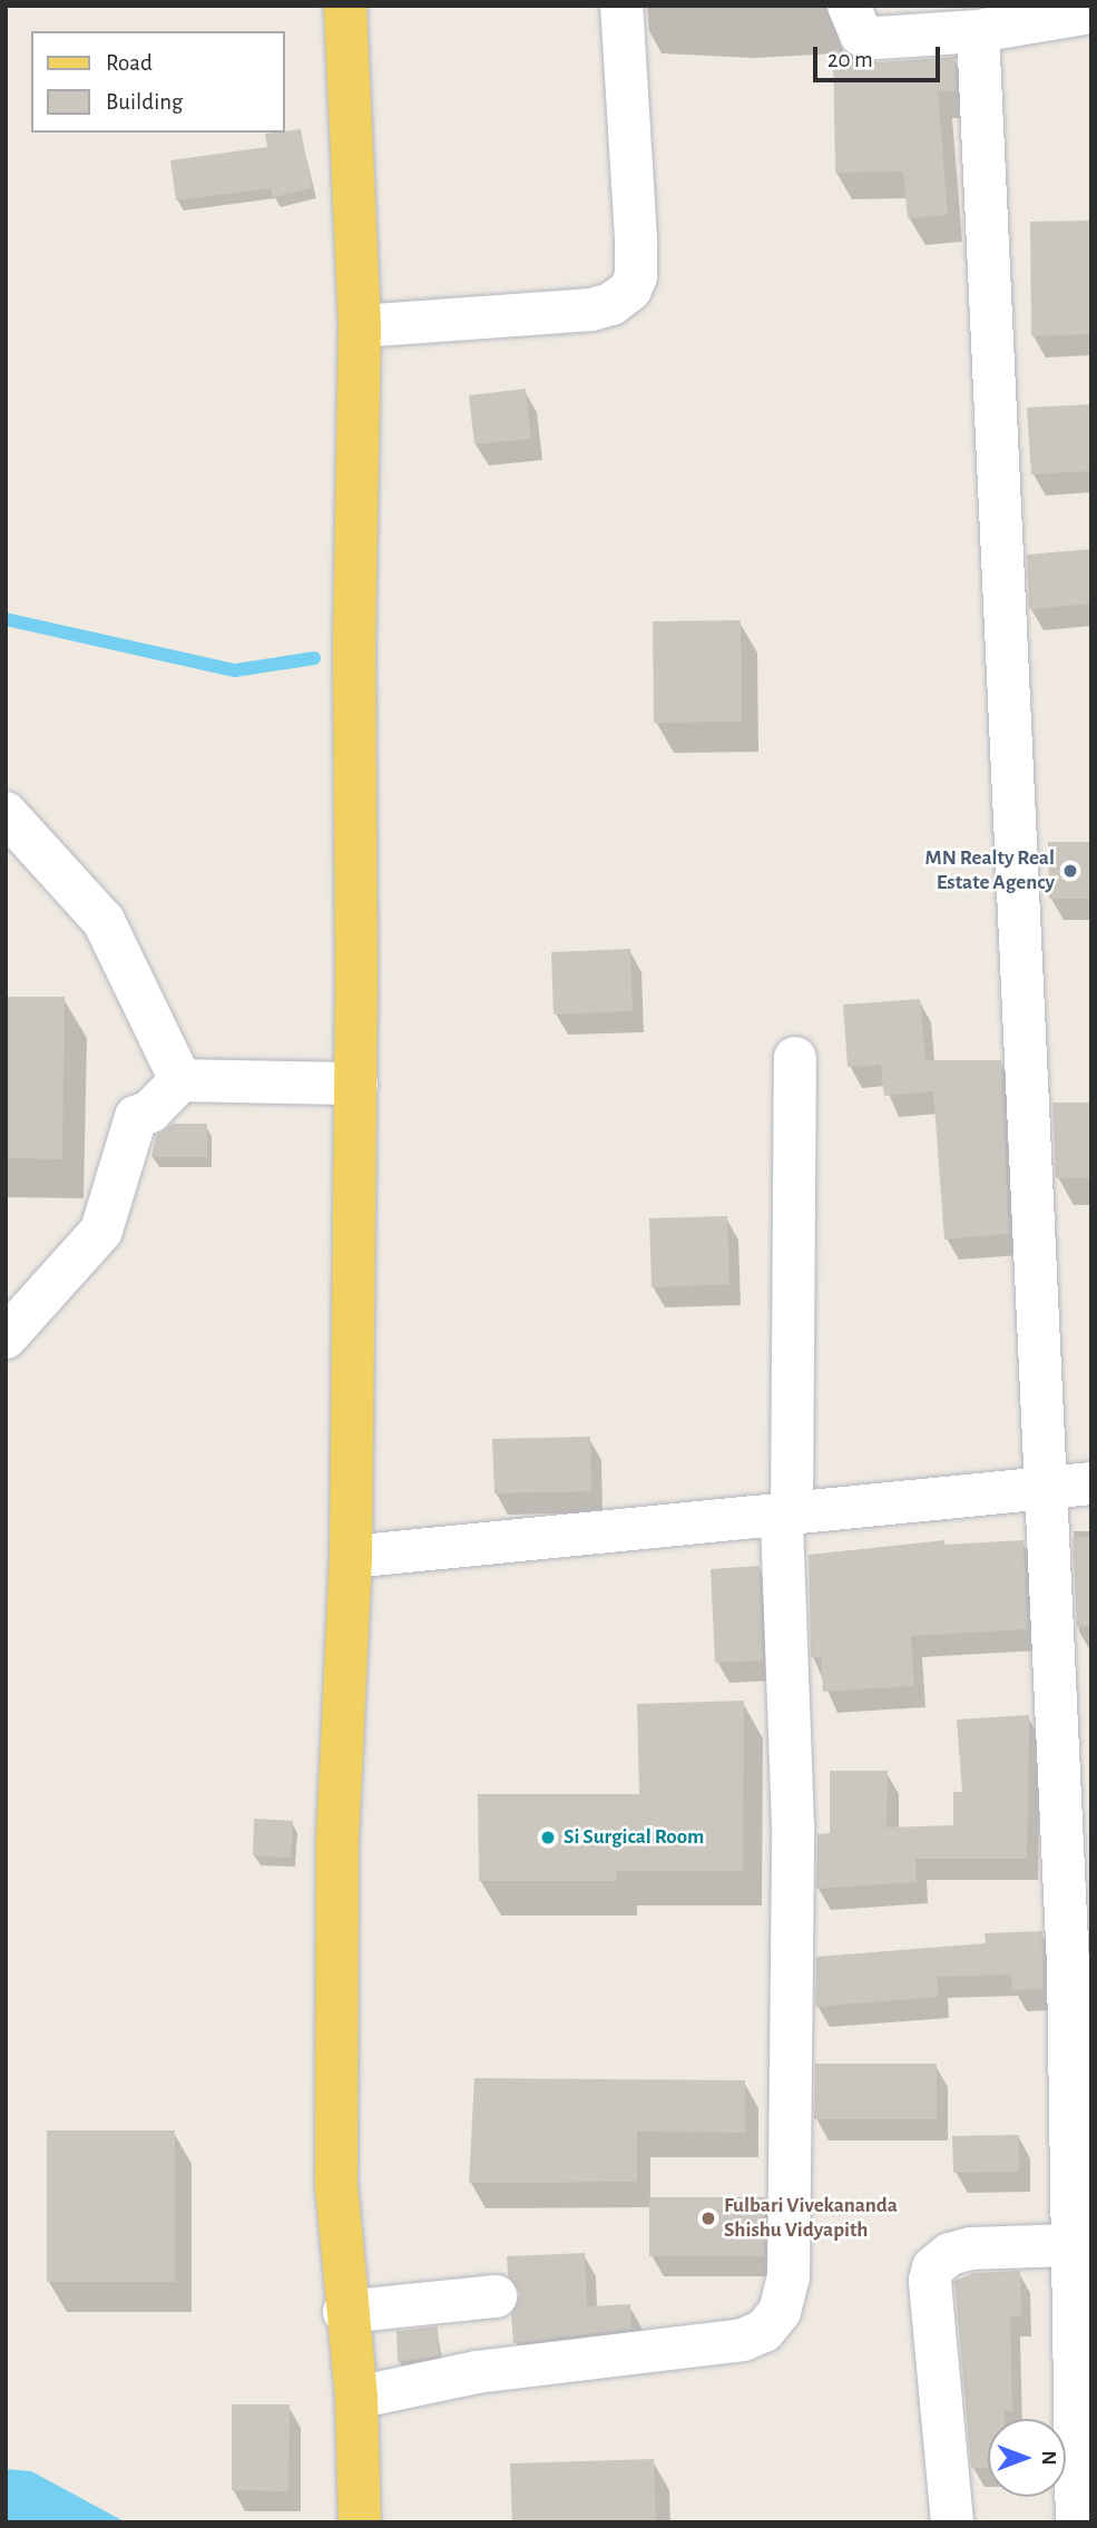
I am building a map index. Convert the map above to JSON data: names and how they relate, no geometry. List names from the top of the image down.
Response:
{
  "places": ["MN Realty Real Estate Agency", "Si Surgical Room", "Fulbari Vivekananda Shishu Vidyapith"],
  "legend": ["Road", "Building"],
  "scale_bar": "20 m",
  "north": "right"
}
